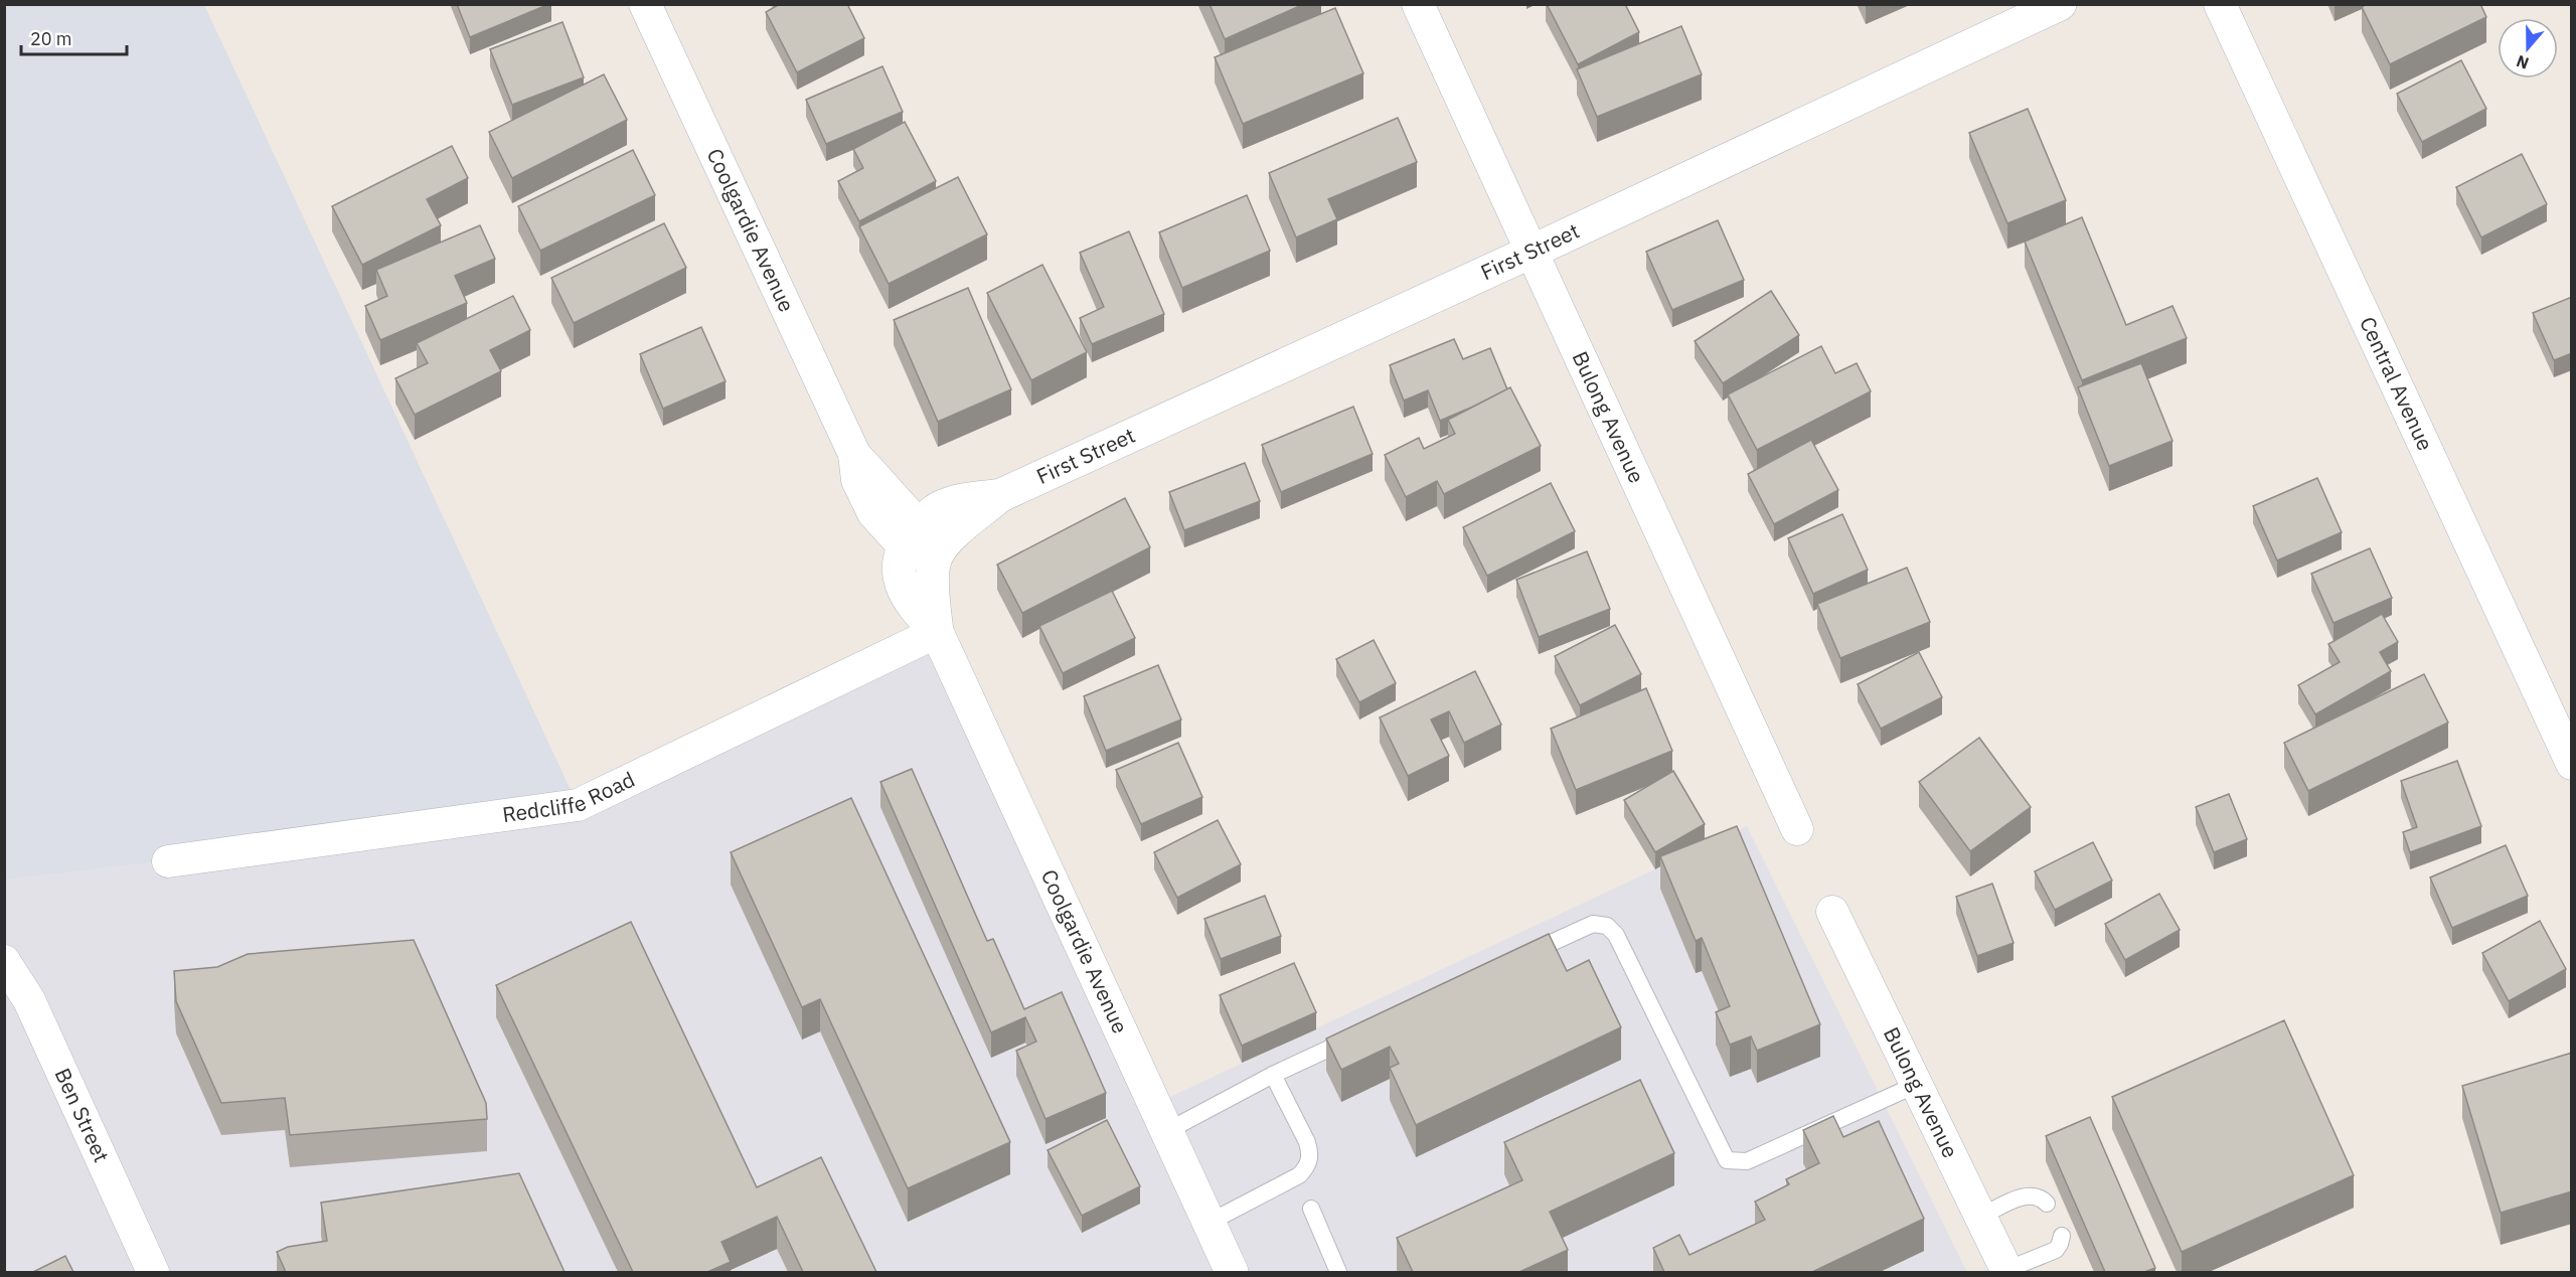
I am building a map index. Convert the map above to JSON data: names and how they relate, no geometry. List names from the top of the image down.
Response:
{
  "streets": {
    "street": [
      "Coolgardie Avenue",
      "First Street",
      "Central Avenue",
      "Bulong Avenue",
      "Redcliffe Road",
      "Ben Street"
    ]
  },
  "crossings": [
    ["Coolgardie Avenue", "First Street"],
    ["Coolgardie Avenue", "Redcliffe Road"],
    ["First Street", "Bulong Avenue"]
  ],
  "scale_bar": "20 m",
  "north": "bottom"
}
